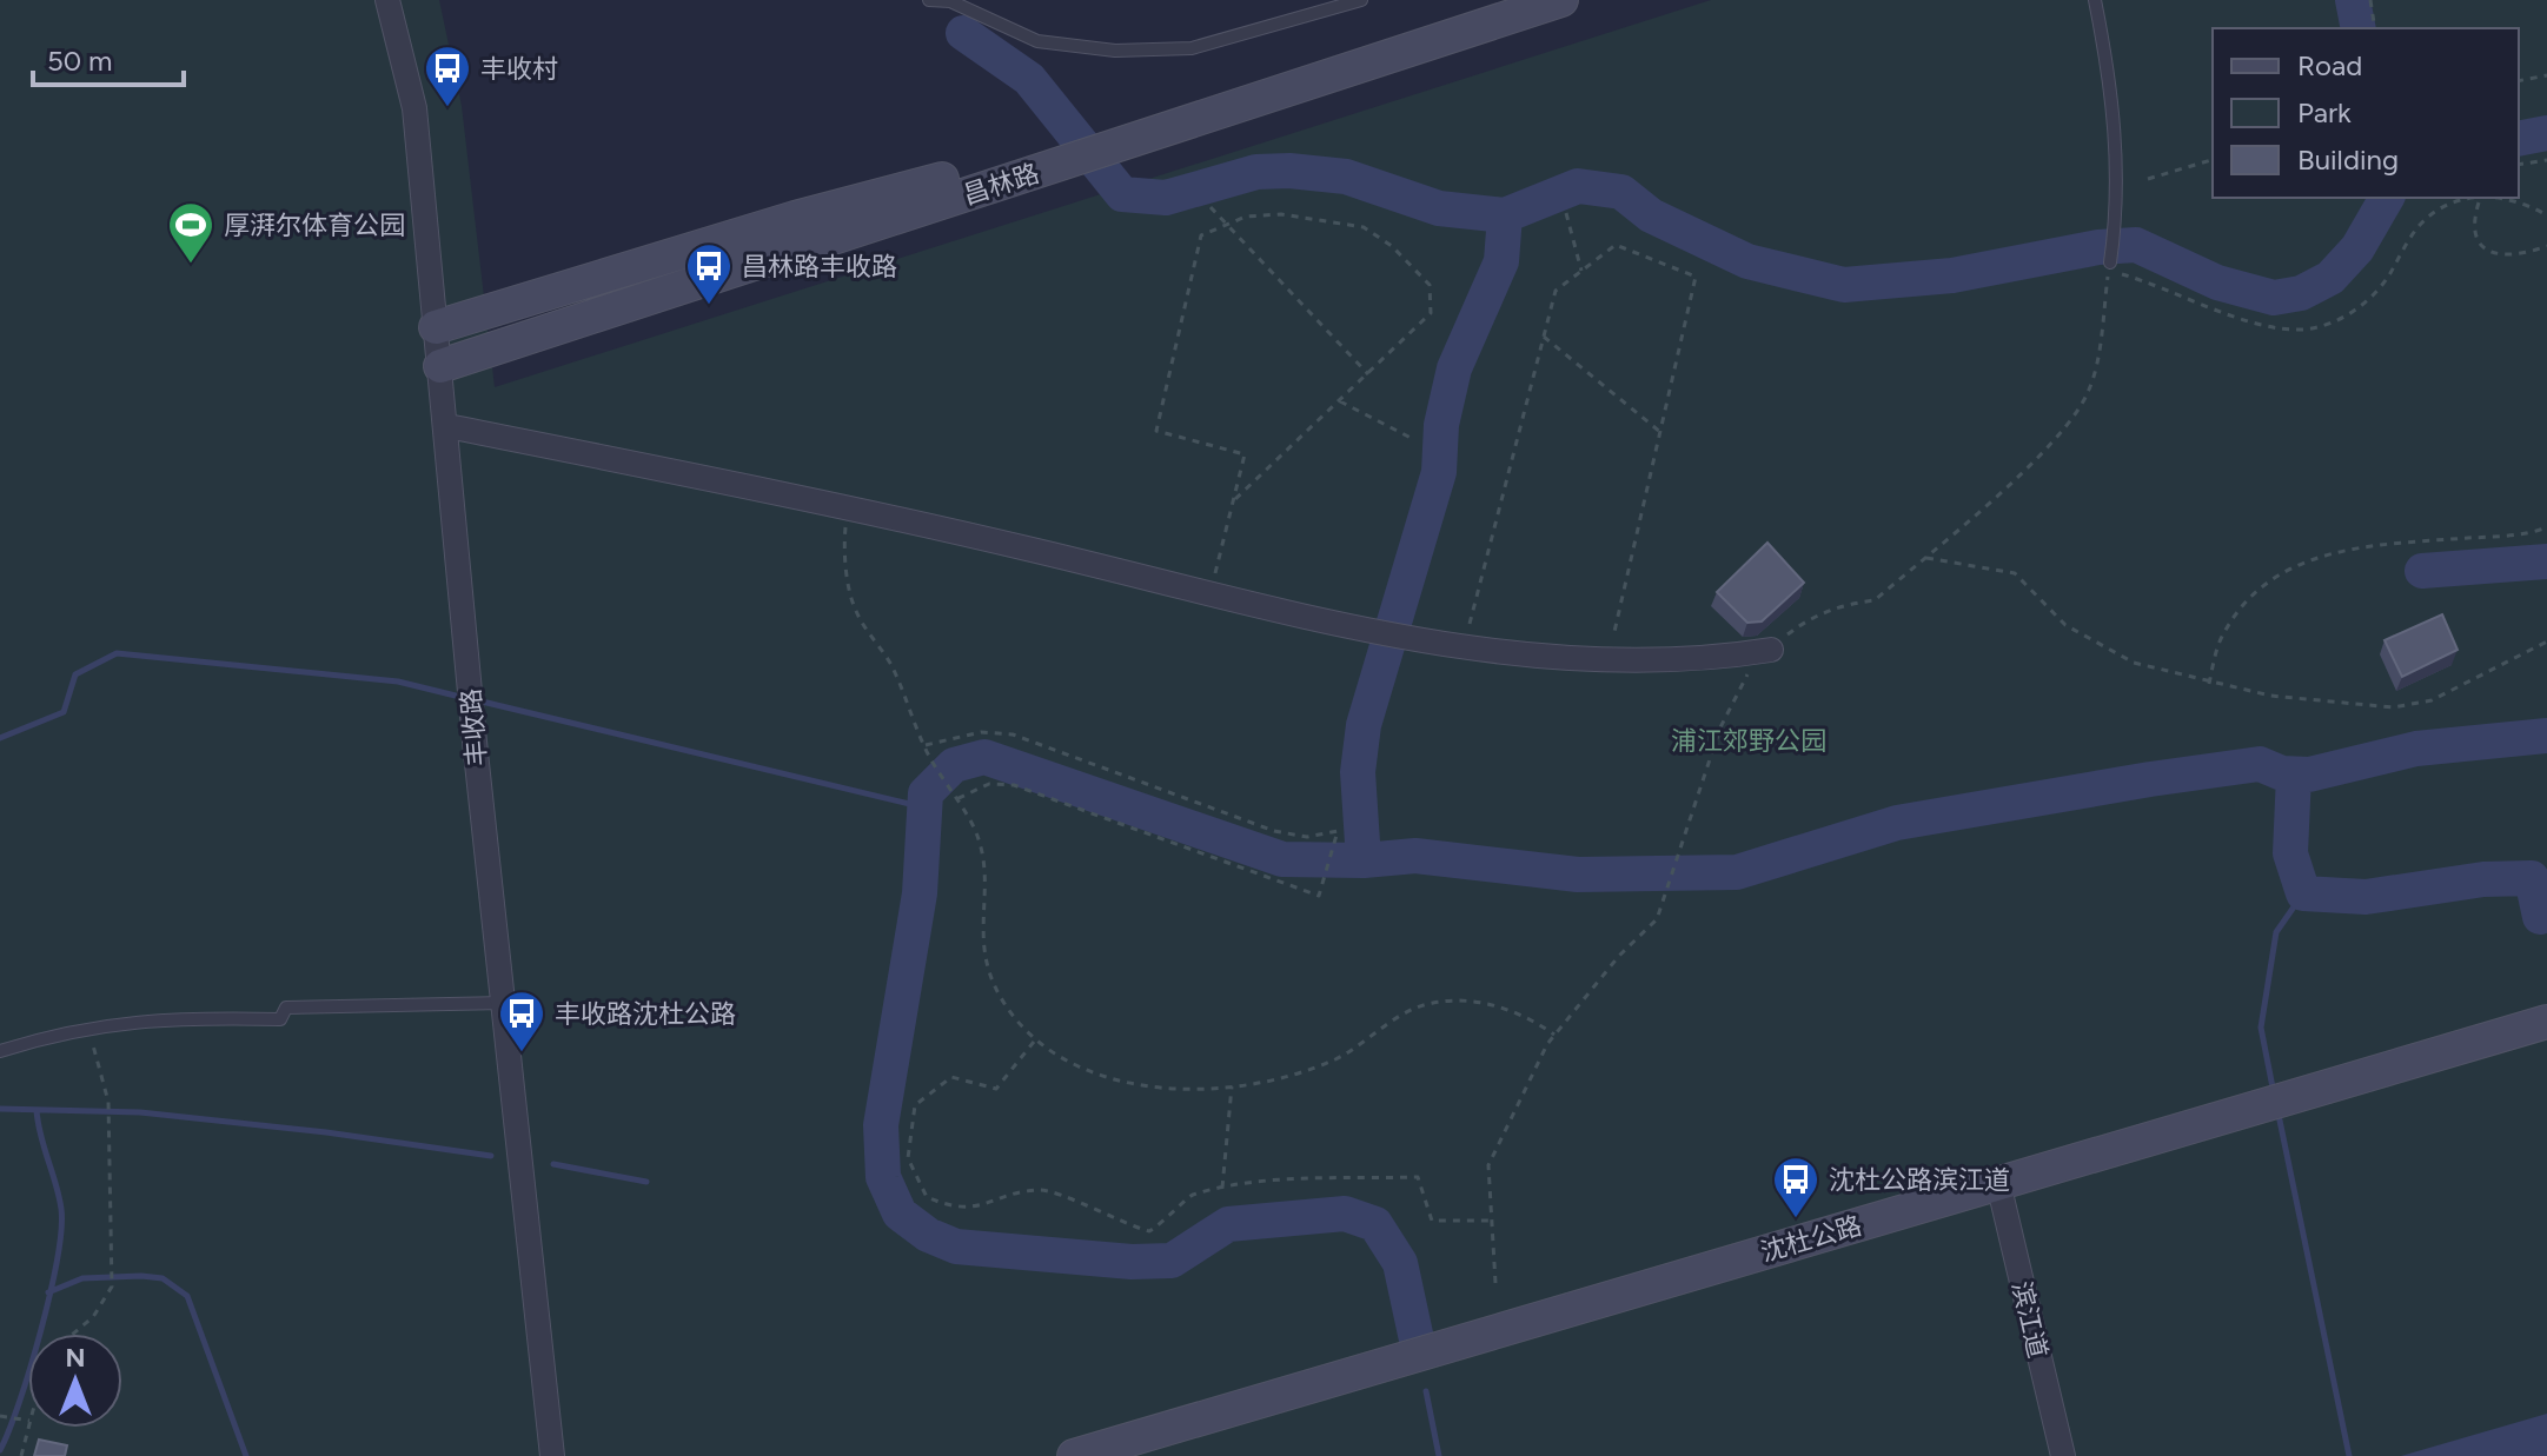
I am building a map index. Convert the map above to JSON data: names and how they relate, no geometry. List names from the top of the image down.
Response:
{
  "streets": {
    "street": [
      "昌林路",
      "丰收路",
      "沈杜公路",
      "滨江道"
    ]
  },
  "crossings": [
    ["昌林路", "丰收路"],
    ["沈杜公路", "滨江道"]
  ],
  "parks": ["浦江郊野公园"],
  "places": {
    "bus stop": [
      "丰收村",
      "昌林路丰收路",
      "丰收路沈杜公路",
      "沈杜公路滨江道"
    ],
    "sports": ["厚湃尔体育公园"]
  },
  "legend": ["Road", "Park", "Building"],
  "scale_bar": "50 m",
  "north": "top"
}
